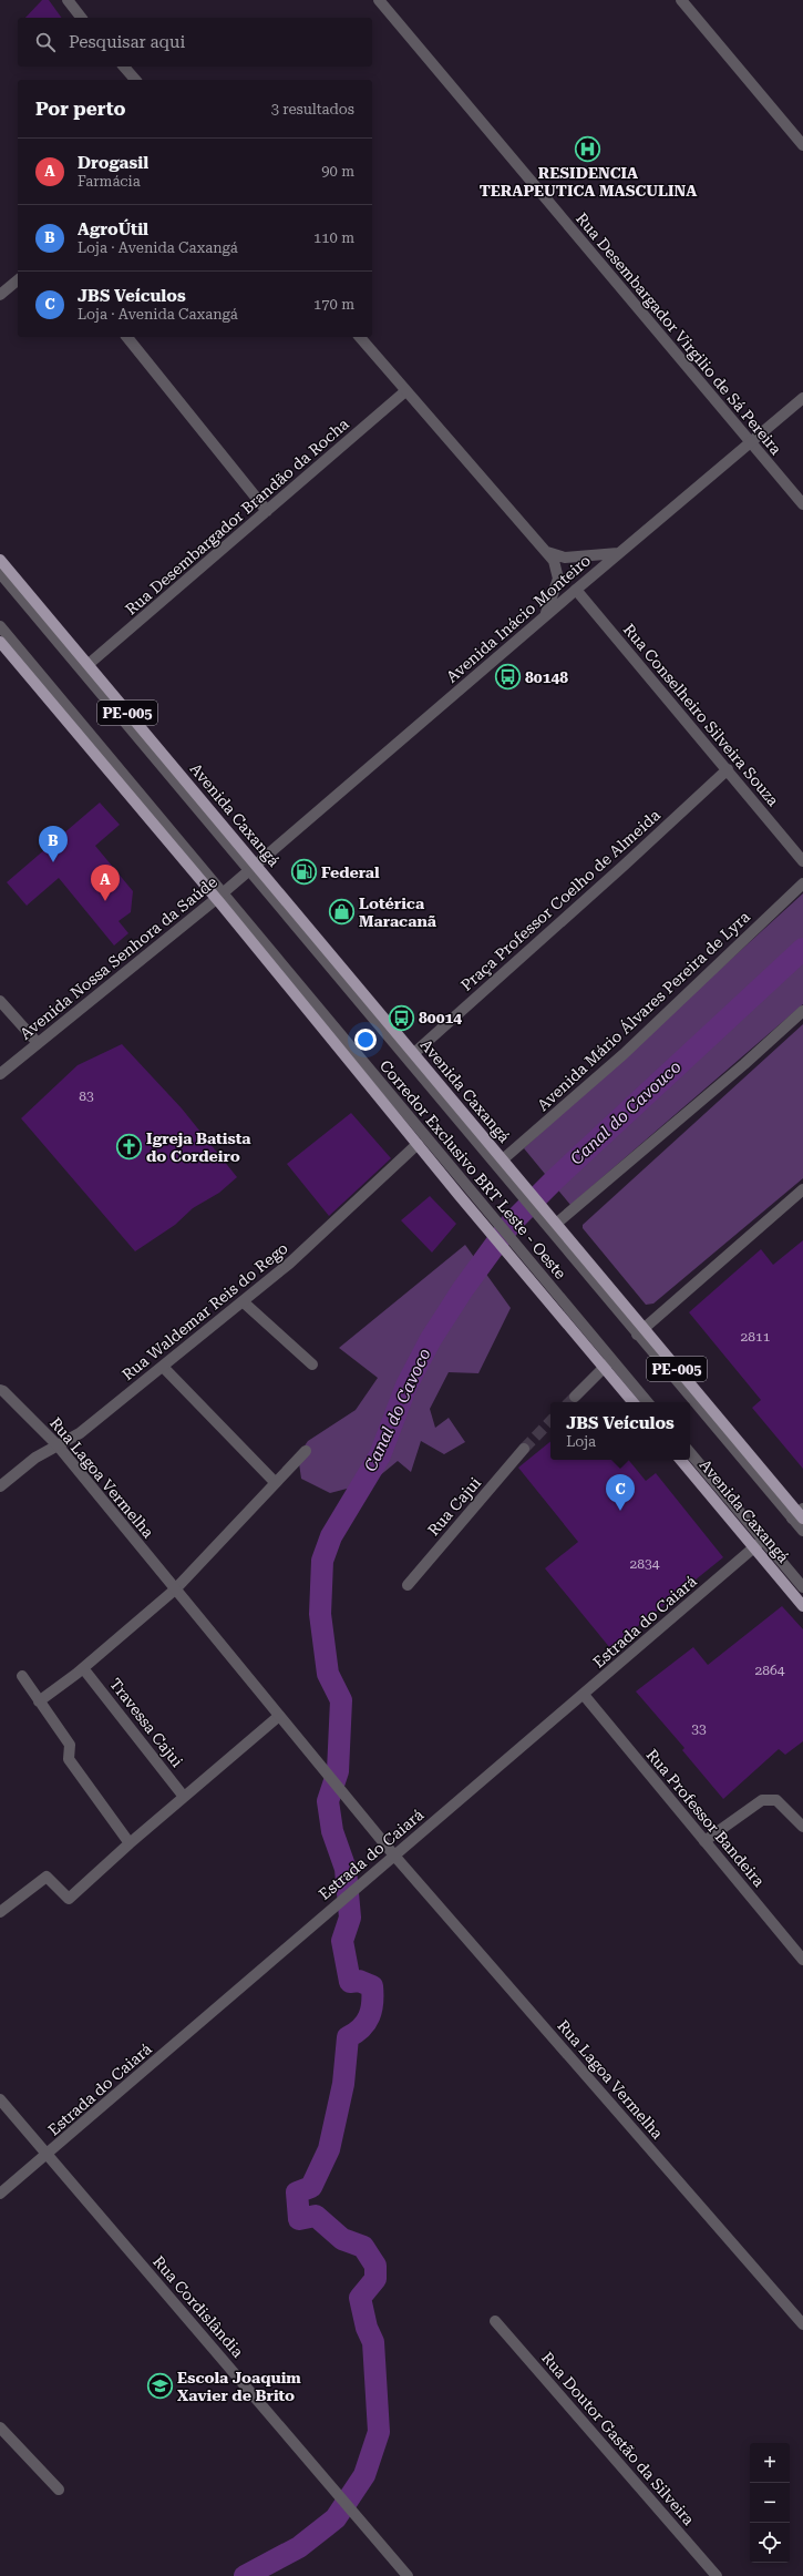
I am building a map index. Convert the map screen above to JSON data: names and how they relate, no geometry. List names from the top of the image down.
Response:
{
  "streets": {
    "main road": ["PE-005", "Avenida Caxangá"],
    "street": [
      "Rua Desembargador Virgilio de Sá Pereira",
      "Rua Desembargador Brandão da Rocha",
      "Avenida Inácio Monteiro",
      "Rua Conselheiro Silveira Souza",
      "Praça Professor Coelho de Almeida",
      "Avenida Nossa Senhora da Saúde",
      "Avenida Mário Álvares Pereira de Lyra",
      "Corredor Exclusivo BRT Leste - Oeste",
      "Rua Waldemar Reis do Rego",
      "Rua Lagoa Vermelha",
      "Rua Cajui",
      "Estrada do Caiará",
      "Travessa Cajui",
      "Rua Professor Bandeira",
      "Rua Cordislândia",
      "Rua Doutor Gastão da Silveira"
    ]
  },
  "crossings": [
    ["Rua Desembargador Virgilio de Sá Pereira", "Avenida Inácio Monteiro"],
    ["Rua Desembargador Brandão da Rocha", "Avenida Caxangá"],
    ["Avenida Inácio Monteiro", "Rua Conselheiro Silveira Souza"],
    ["Avenida Inácio Monteiro", "Avenida Caxangá"],
    ["Avenida Inácio Monteiro", "Avenida Nossa Senhora da Saúde"],
    ["Avenida Inácio Monteiro", "Corredor Exclusivo BRT Leste - Oeste"],
    ["PE-005", "Avenida Nossa Senhora da Saúde"],
    ["PE-005", "Corredor Exclusivo BRT Leste - Oeste"],
    ["PE-005", "Rua Waldemar Reis do Rego"],
    ["Rua Conselheiro Silveira Souza", "Praça Professor Coelho de Almeida"],
    ["Avenida Caxangá", "Praça Professor Coelho de Almeida"],
    ["Avenida Caxangá", "Avenida Nossa Senhora da Saúde"],
    ["Avenida Caxangá", "Avenida Mário Álvares Pereira de Lyra"],
    ["Avenida Caxangá", "Corredor Exclusivo BRT Leste - Oeste"],
    ["Avenida Caxangá", "Estrada do Caiará"],
    ["Avenida Nossa Senhora da Saúde", "Corredor Exclusivo BRT Leste - Oeste"],
    ["Avenida Mário Álvares Pereira de Lyra", "Corredor Exclusivo BRT Leste - Oeste"],
    ["Rua Waldemar Reis do Rego", "Rua Lagoa Vermelha"],
    ["Rua Lagoa Vermelha", "Estrada do Caiará"],
    ["Estrada do Caiará", "Rua Professor Bandeira"],
    ["Estrada do Caiará", "Rua Cordislândia"]
  ],
  "water": ["Canal do Cavouco", "Canal do Cavoco"],
  "places": {
    "hospital": ["RESIDENCIA TERAPEUTICA MASCULINA"],
    "bus stop": ["80148", "80014"],
    "fuel station": ["Federal"],
    "shop": ["Lotérica Maracanã"],
    "church": ["Igreja Batista do Cordeiro"],
    "school or university": ["Escola Joaquim Xavier de Brito"]
  },
  "house_numbers": [
    "83",
    "2811",
    "2834",
    "2864",
    "33"
  ],
  "page": {
    "search": "Pesquisar aqui",
    "heading": ["Por perto", "3 resultados"],
    "list": [
      {
        "mark": "A",
        "name": "Drogasil",
        "note": "Farmácia",
        "value": "90 m"
      },
      {
        "mark": "B",
        "name": "AgroÚtil",
        "note": "Loja · Avenida Caxangá",
        "value": "110 m"
      },
      {
        "mark": "C",
        "name": "JBS Veículos",
        "note": "Loja · Avenida Caxangá",
        "value": "170 m"
      }
    ],
    "pins": ["B", "A", "C"],
    "popup": ["JBS Veículos", "Loja"],
    "map_buttons": ["+", "−"]
  }
}
